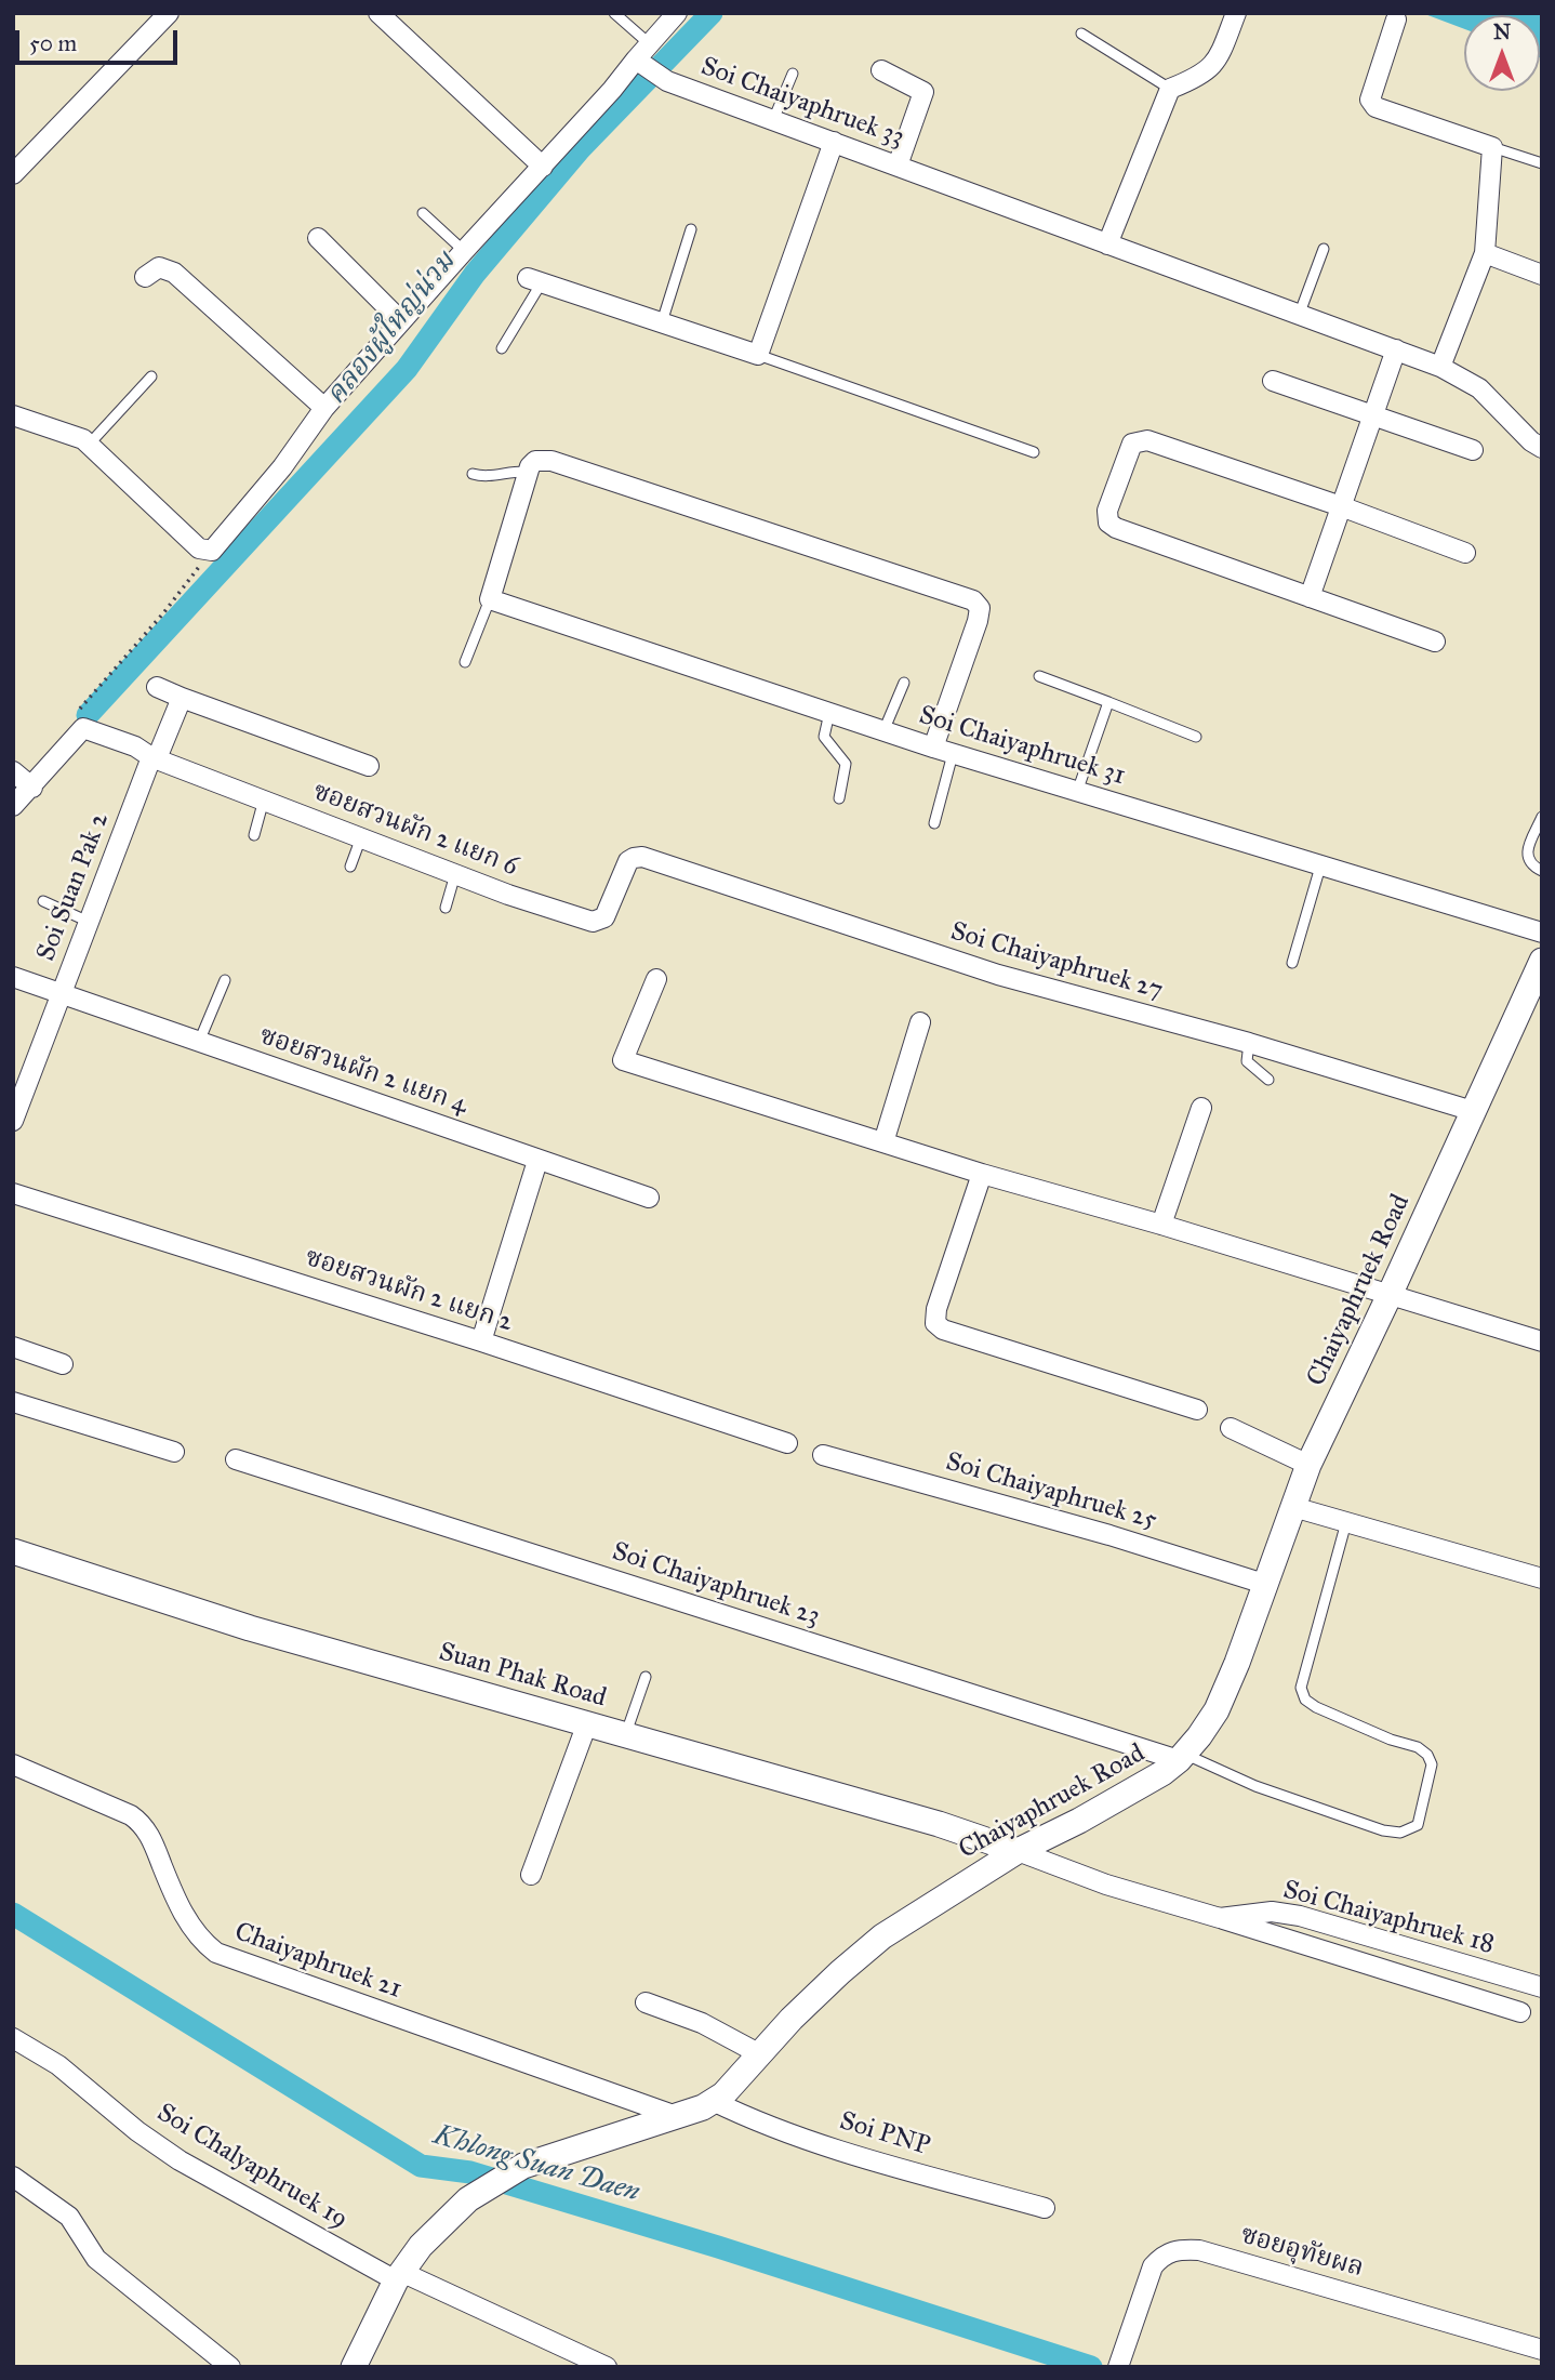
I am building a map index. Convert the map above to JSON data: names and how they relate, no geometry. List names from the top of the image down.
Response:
{
  "streets": {
    "street": [
      "Soi Chaiyaphruek 33",
      "Soi Chaiyaphruek 31",
      "ซอยสวนผัก 2 แยก 6",
      "Soi Suan Pak 2",
      "Soi Chaiyaphruek 27",
      "ซอยสวนผัก 2 แยก 4",
      "ซอยสวนผัก 2 แยก 2",
      "Chaiyaphruek Road",
      "Soi Chaiyaphruek 25",
      "Soi Chaiyaphruek 23",
      "Suan Phak Road",
      "Soi Chaiyaphruek 18",
      "Chaiyaphruek 21",
      "Soi PNP",
      "Soi Chalyaphruek 19",
      "ซอยอุทัยผล"
    ]
  },
  "crossings": [
    ["ซอยสวนผัก 2 แยก 6", "Soi Suan Pak 2"],
    ["ซอยสวนผัก 2 แยก 6", "Soi Chaiyaphruek 27"],
    ["Soi Suan Pak 2", "ซอยสวนผัก 2 แยก 4"],
    ["Soi Chaiyaphruek 27", "Chaiyaphruek Road"],
    ["Chaiyaphruek Road", "Soi Chaiyaphruek 25"],
    ["Chaiyaphruek Road", "Soi Chaiyaphruek 23"],
    ["Chaiyaphruek Road", "Suan Phak Road"],
    ["Chaiyaphruek Road", "Soi Chaiyaphruek 18"],
    ["Chaiyaphruek Road", "Chaiyaphruek 21"],
    ["Chaiyaphruek Road", "Soi PNP"],
    ["Chaiyaphruek Road", "Soi Chalyaphruek 19"],
    ["Suan Phak Road", "Soi Chaiyaphruek 18"]
  ],
  "water": ["คลองผู้ใหญ่น่วม", "Khlong Suan Daen"],
  "scale_bar": "50 m",
  "north": "top"
}
